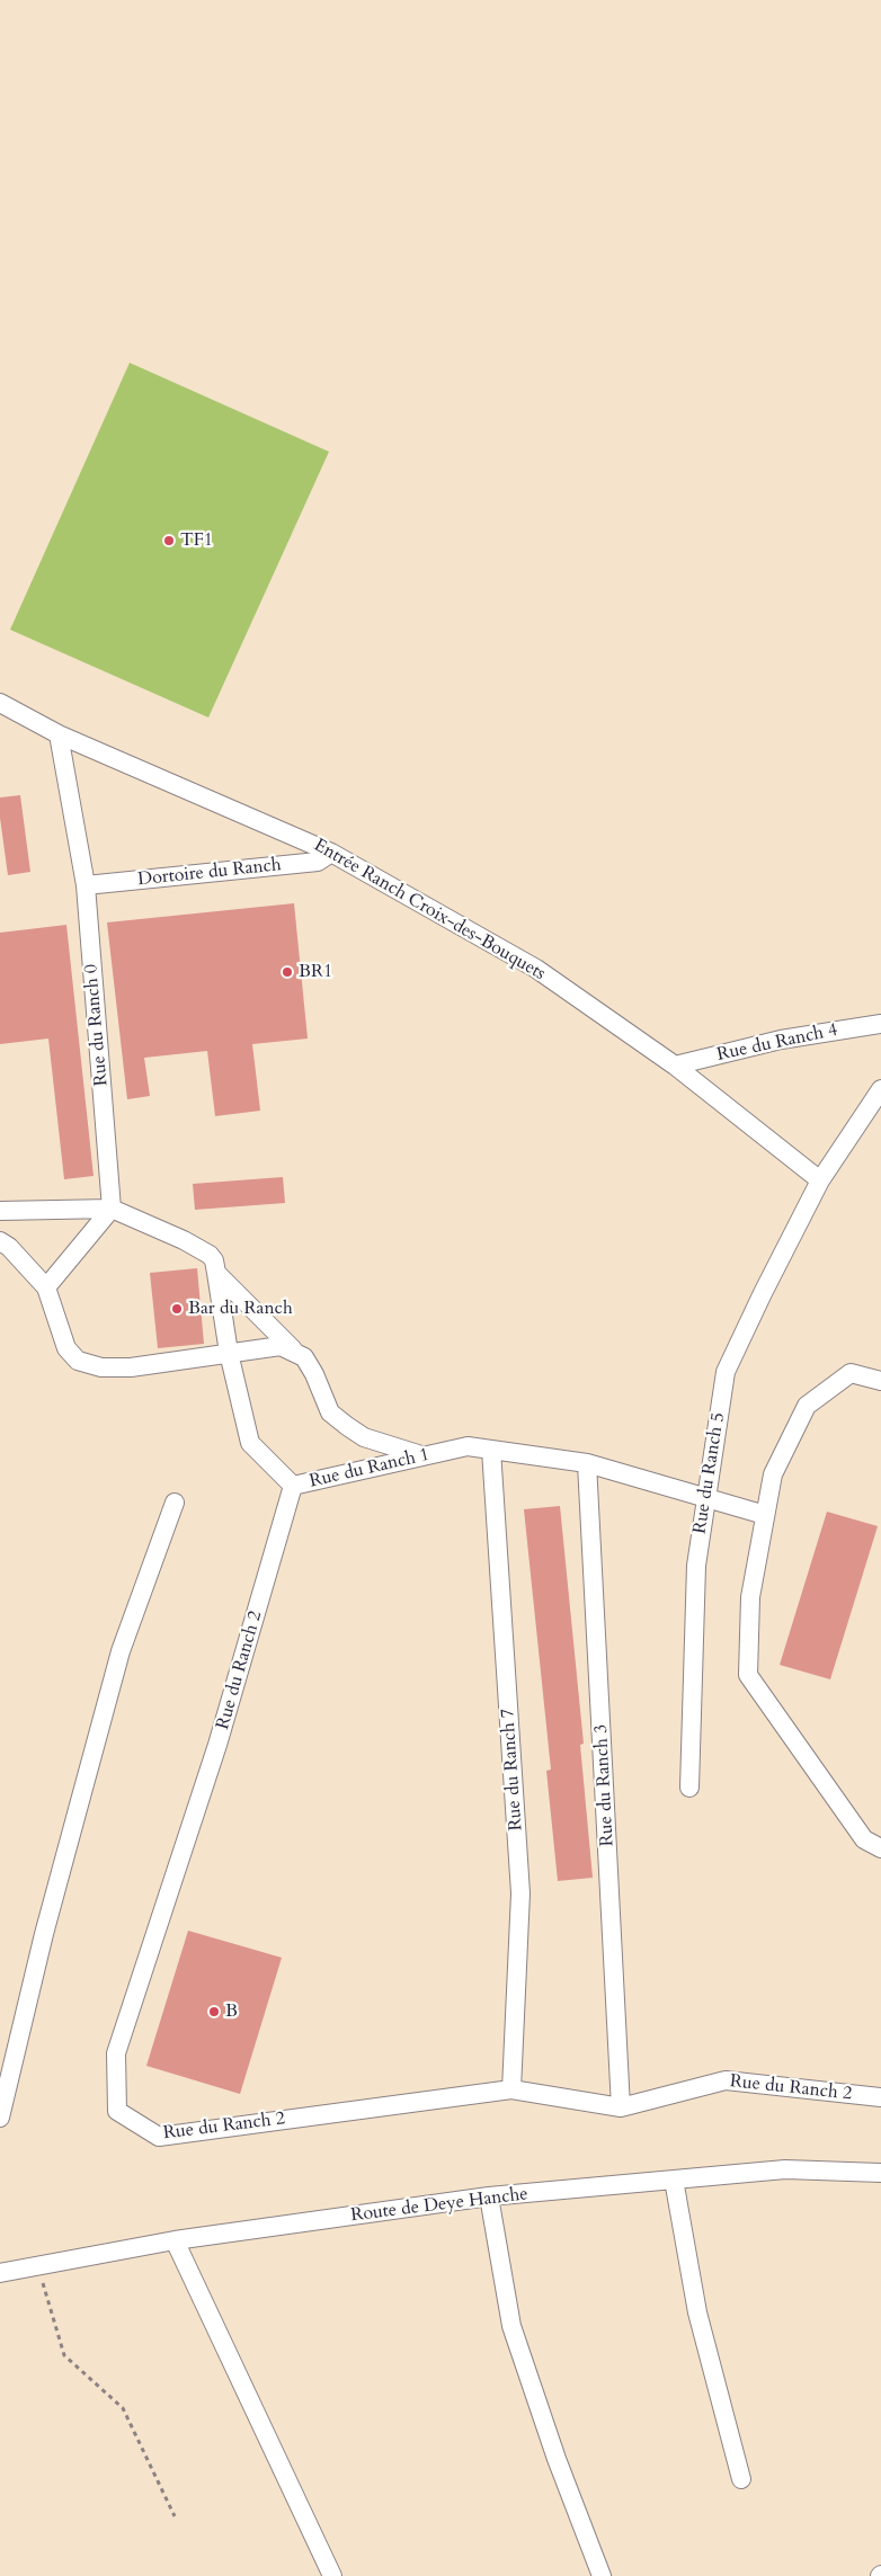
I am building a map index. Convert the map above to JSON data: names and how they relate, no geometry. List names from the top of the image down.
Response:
{
  "streets": {
    "street": [
      "Dortoire du Ranch",
      "Entrée Ranch Croix-des-Bouquets",
      "Rue du Ranch 0",
      "Rue du Ranch 4",
      "Rue du Ranch 1",
      "Rue du Ranch 5",
      "Rue du Ranch 2",
      "Rue du Ranch 7",
      "Rue du Ranch 3",
      "Route de Deye Hanche"
    ]
  },
  "crossings": [
    ["Dortoire du Ranch", "Entrée Ranch Croix-des-Bouquets"],
    ["Dortoire du Ranch", "Rue du Ranch 0"],
    ["Entrée Ranch Croix-des-Bouquets", "Rue du Ranch 0"],
    ["Entrée Ranch Croix-des-Bouquets", "Rue du Ranch 4"],
    ["Entrée Ranch Croix-des-Bouquets", "Rue du Ranch 5"],
    ["Rue du Ranch 0", "Rue du Ranch 1"],
    ["Rue du Ranch 1", "Rue du Ranch 5"],
    ["Rue du Ranch 1", "Rue du Ranch 2"],
    ["Rue du Ranch 1", "Rue du Ranch 7"],
    ["Rue du Ranch 1", "Rue du Ranch 3"],
    ["Rue du Ranch 2", "Rue du Ranch 7"],
    ["Rue du Ranch 2", "Rue du Ranch 3"]
  ],
  "places": [
    "TF1",
    "BR1",
    "Bar du Ranch",
    "B"
  ]
}
